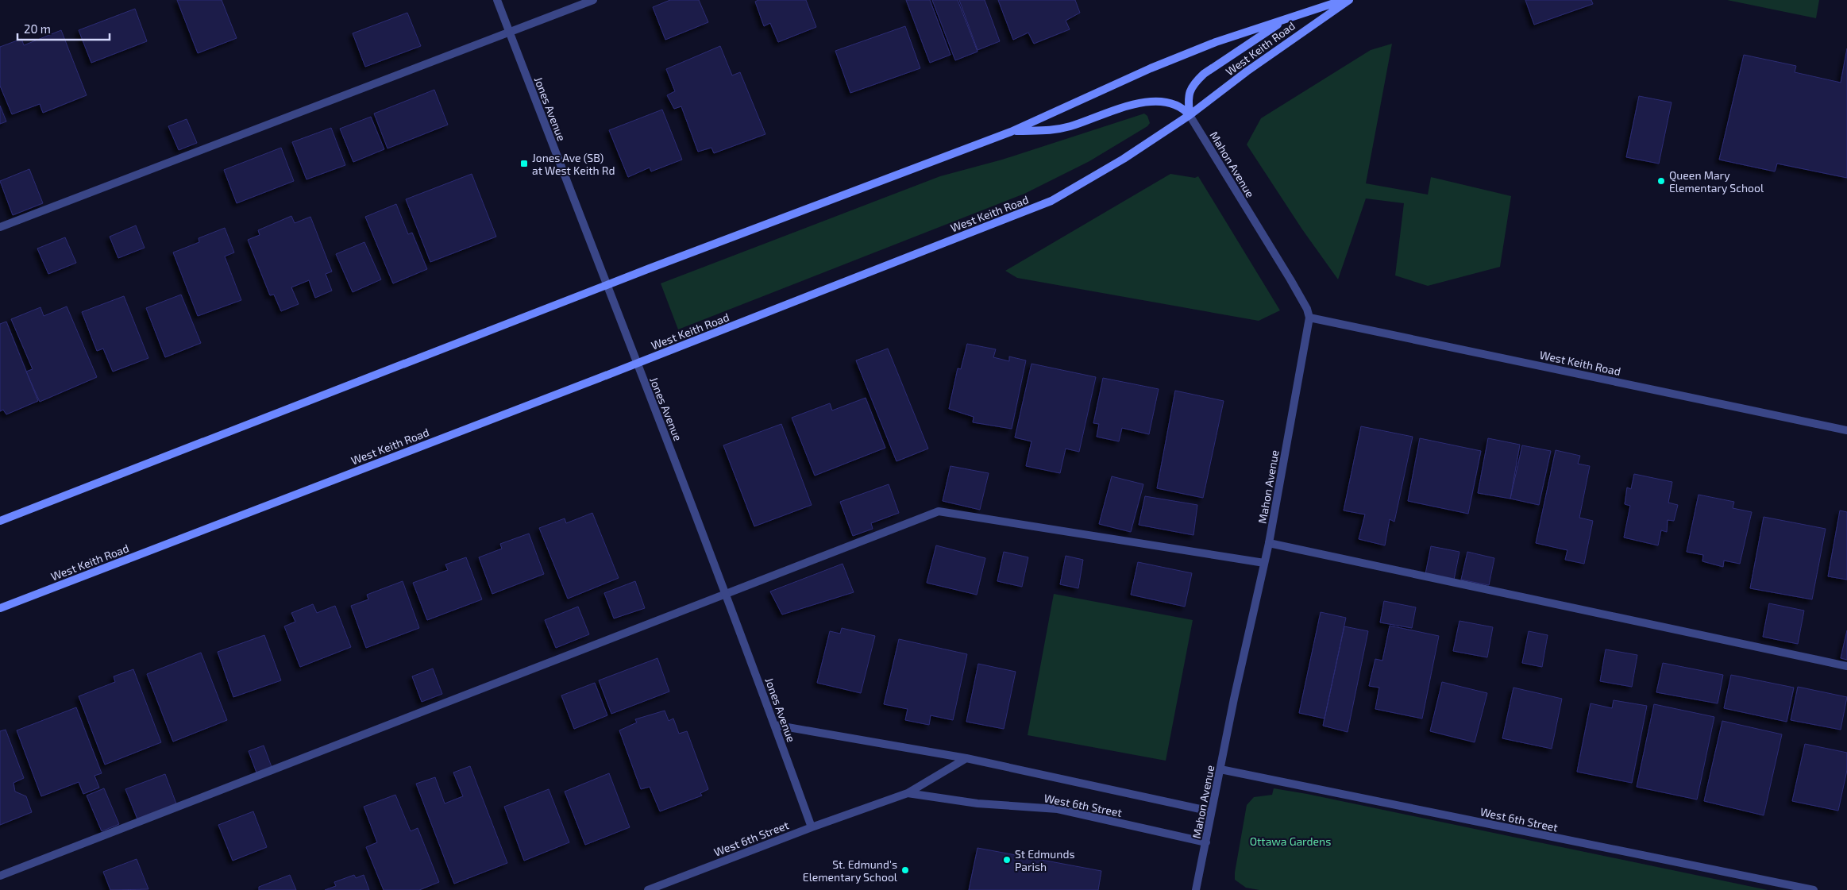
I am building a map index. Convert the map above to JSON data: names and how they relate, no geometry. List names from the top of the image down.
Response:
{
  "streets": {
    "main road": ["West Keith Road"],
    "street": ["Jones Avenue", "Mahon Avenue", "West 6th Street"]
  },
  "crossings": [
    ["West Keith Road", "Jones Avenue"],
    ["West Keith Road", "Mahon Avenue"],
    ["Jones Avenue", "West 6th Street"],
    ["Mahon Avenue", "West 6th Street"]
  ],
  "parks": ["Ottawa Gardens"],
  "places": {
    "transit": ["Jones Ave (SB) at West Keith Rd"],
    "other": ["Queen Mary Elementary School", "St Edmunds Parish", "St. Edmund's Elementary School"]
  },
  "scale_bar": "20 m"
}
